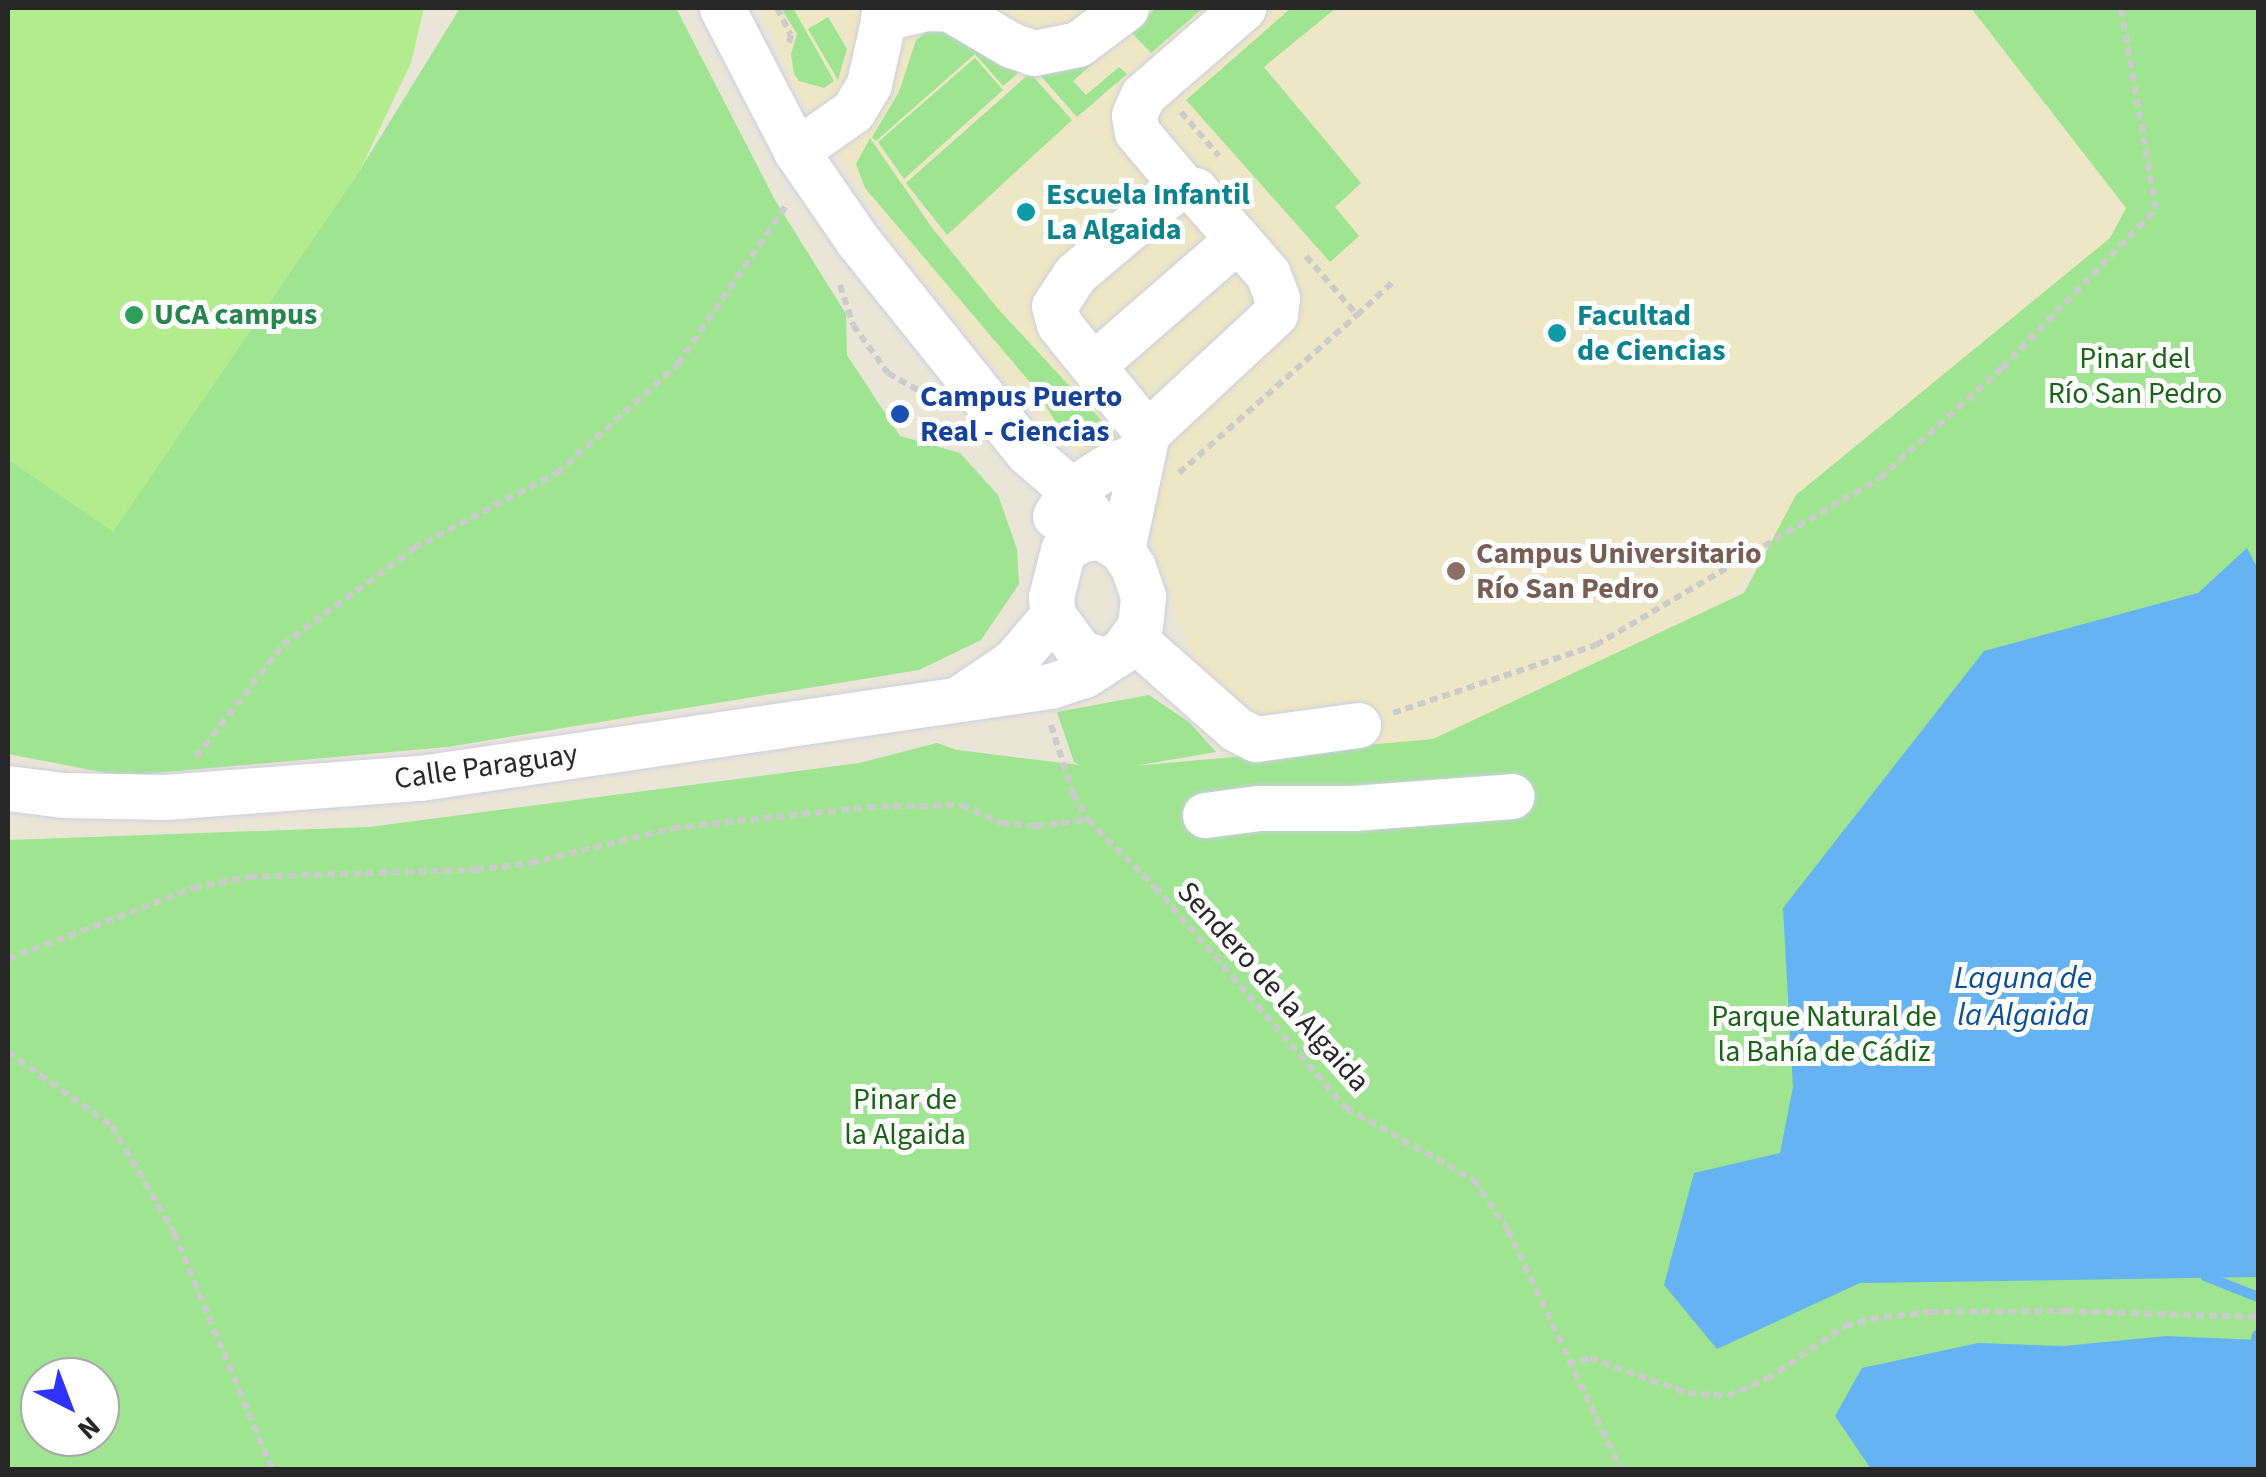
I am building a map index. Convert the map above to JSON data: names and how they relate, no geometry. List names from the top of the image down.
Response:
{
  "streets": {
    "street": ["Calle Paraguay"],
    "path": ["Sendero de la Algaida"]
  },
  "water": ["Laguna de la Algaida"],
  "parks": ["Pinar del Río San Pedro", "Parque Natural de la Bahía de Cádiz", "Pinar de la Algaida"],
  "places": [
    "Escuela Infantil La Algaida",
    "UCA campus",
    "Facultad de Ciencias",
    "Campus Puerto Real - Ciencias",
    "Campus Universitario Río San Pedro"
  ],
  "north": "bottom right"
}
